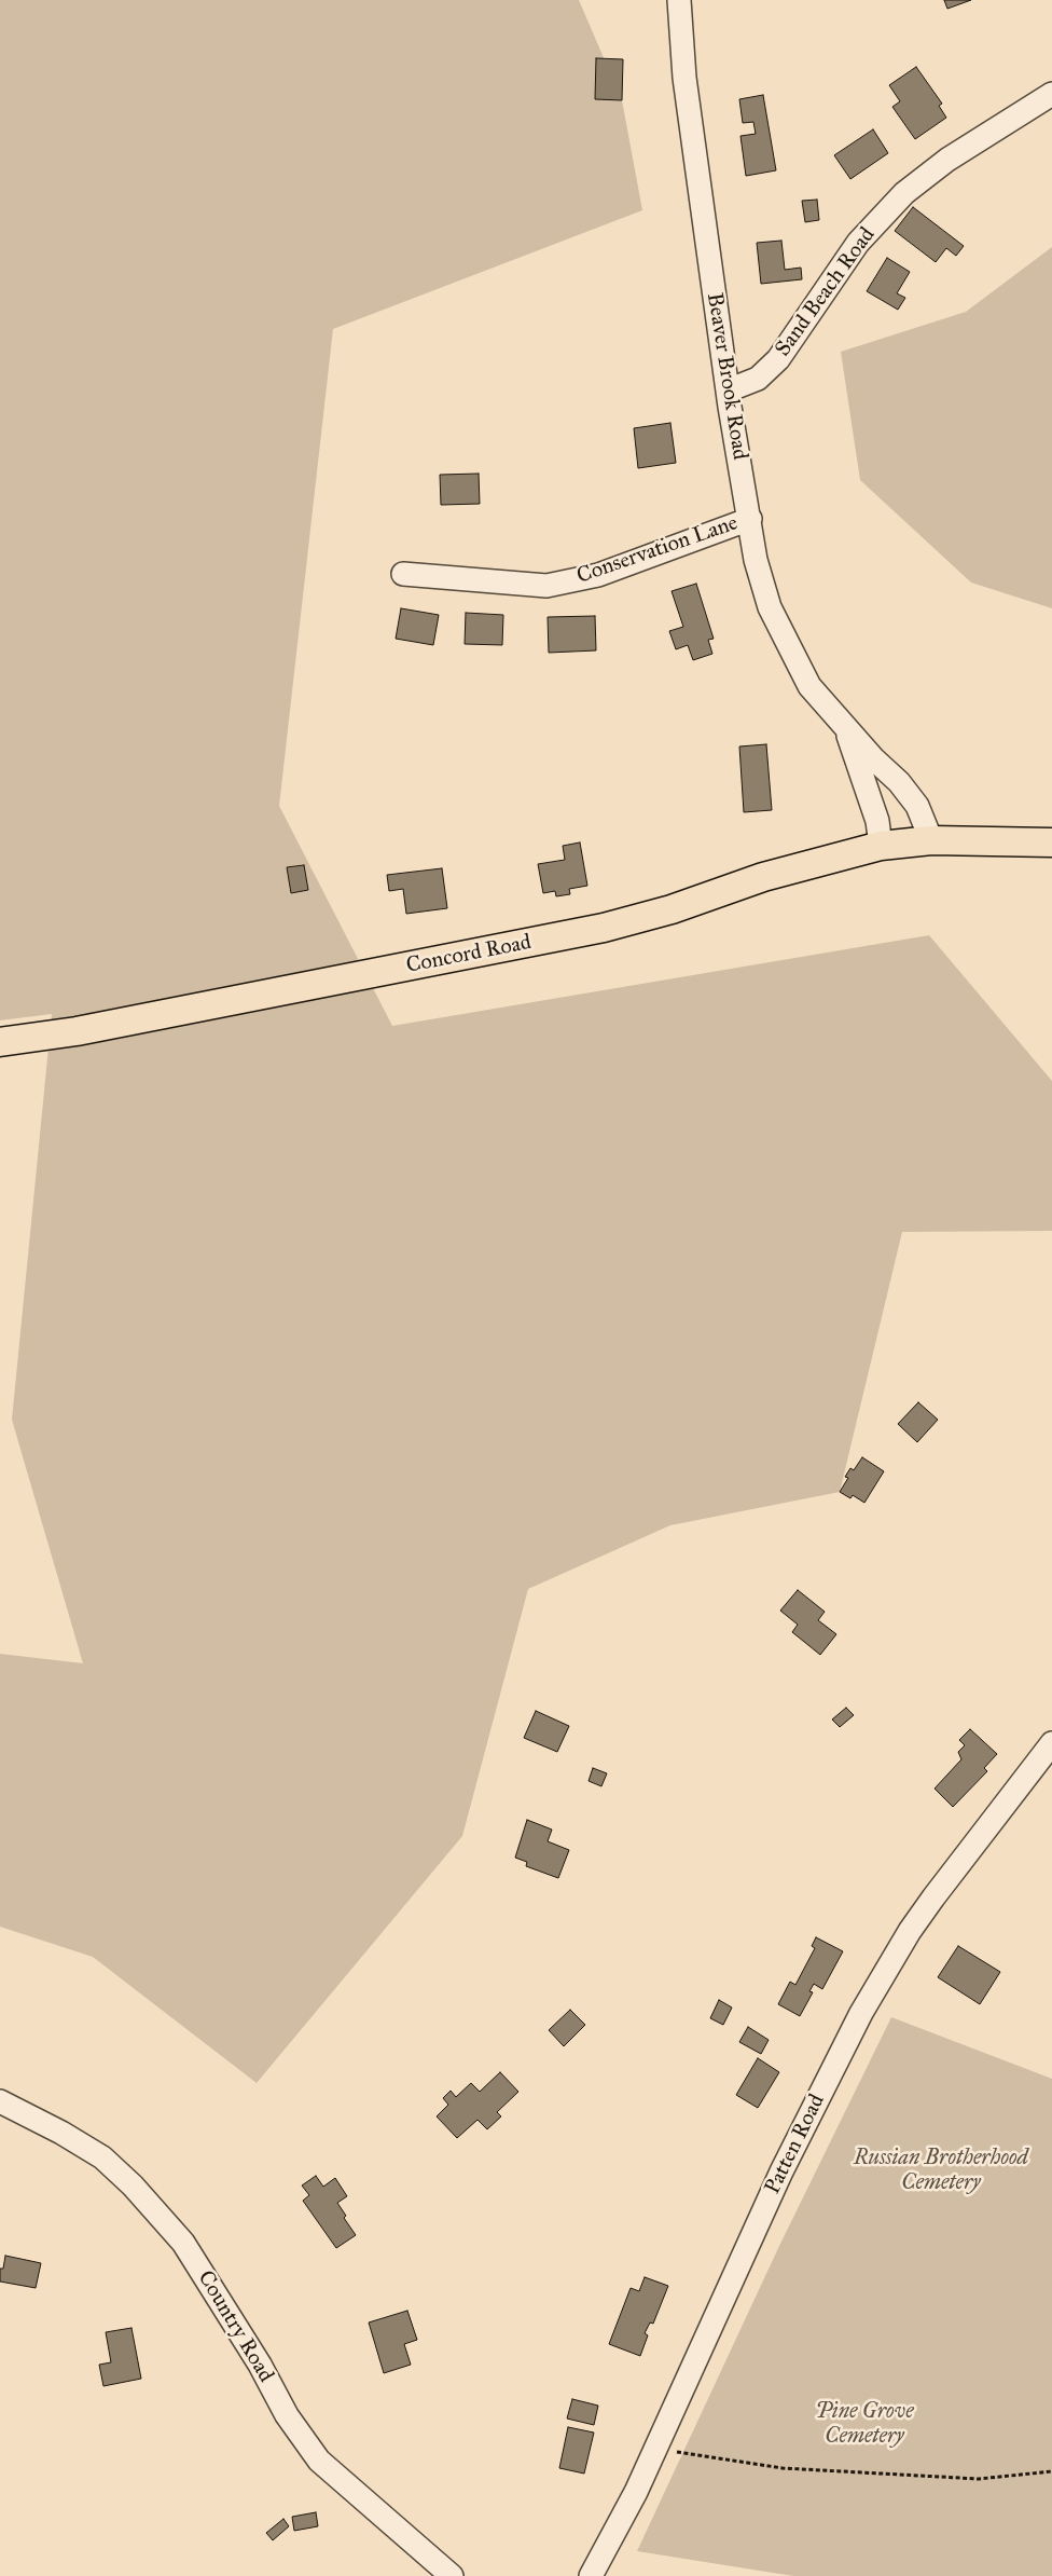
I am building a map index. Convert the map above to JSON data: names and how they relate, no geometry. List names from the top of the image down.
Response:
{
  "streets": {
    "main road": ["Concord Road"],
    "street": [
      "Sand Beach Road",
      "Beaver Brook Road",
      "Conservation Lane",
      "Patten Road",
      "Country Road"
    ]
  },
  "crossings": [
    ["Sand Beach Road", "Beaver Brook Road"],
    ["Beaver Brook Road", "Conservation Lane"],
    ["Beaver Brook Road", "Concord Road"]
  ],
  "parks": ["Russian Brotherhood Cemetery", "Pine Grove Cemetery"]
}
